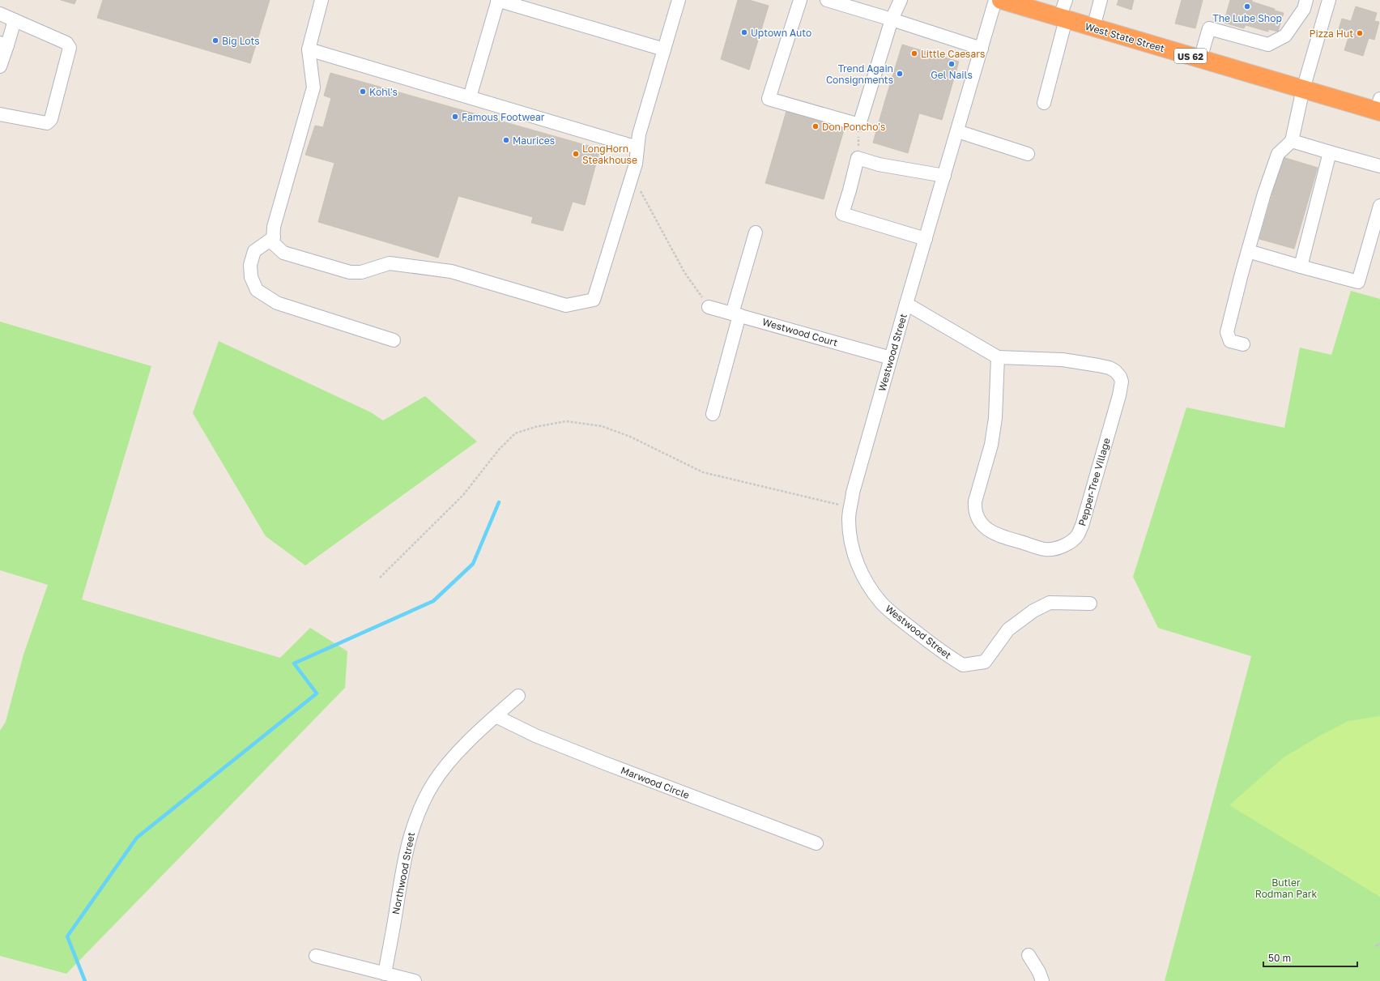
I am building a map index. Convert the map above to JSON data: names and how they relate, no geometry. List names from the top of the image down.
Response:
{
  "streets": {
    "highway": ["West State Street", "US 62"],
    "street": [
      "Westwood Court",
      "Westwood Street",
      "Pepper-Tree Village",
      "Marwood Circle",
      "Northwood Street"
    ]
  },
  "crossings": [
    ["Westwood Court", "Westwood Street"],
    ["Westwood Street", "Pepper-Tree Village"],
    ["Marwood Circle", "Northwood Street"]
  ],
  "parks": ["Butler Rodman Park"],
  "places": [
    "The Lube Shop",
    "Uptown Auto",
    "Pizza Hut",
    "Big Lots",
    "Little Caesars",
    "Gel Nails",
    "Trend Again Consignments",
    "Kohl's",
    "Famous Footwear",
    "Don Poncho's",
    "Maurices",
    "LongHorn Steakhouse"
  ],
  "scale_bar": "50 m"
}
